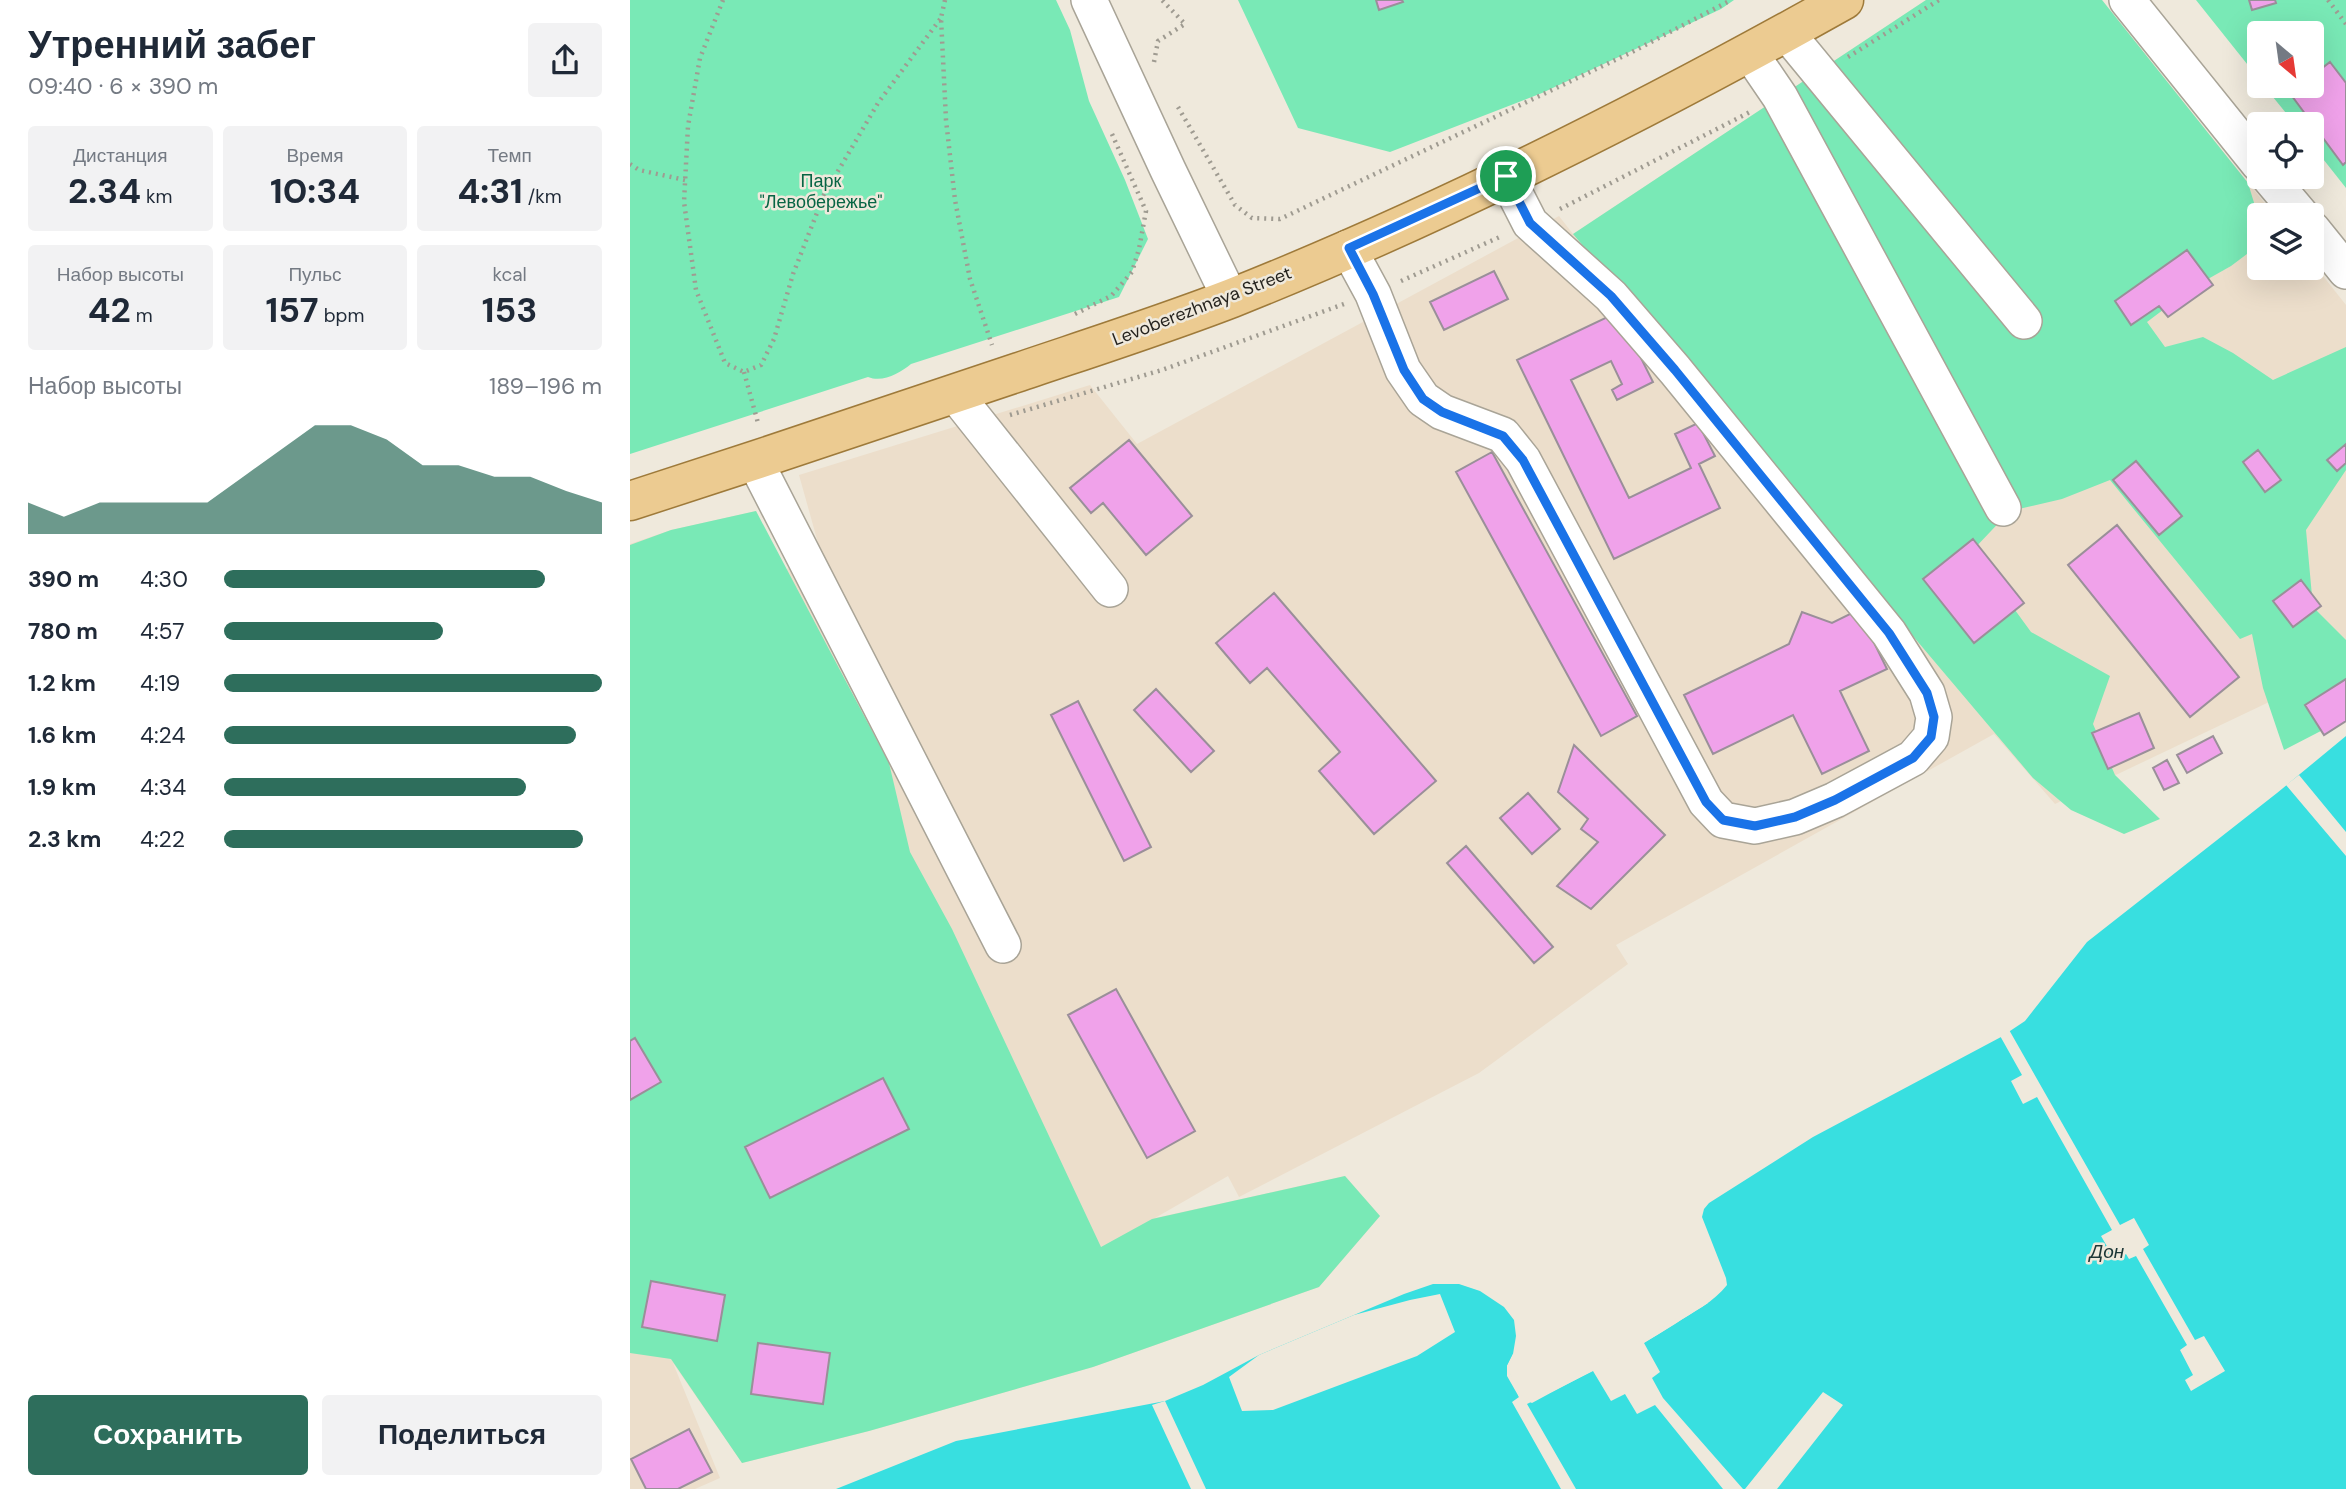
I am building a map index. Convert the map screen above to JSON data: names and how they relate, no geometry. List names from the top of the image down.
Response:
{
  "streets": {
    "main road": ["Levoberezhnaya Street"]
  },
  "water": ["Дон"],
  "parks": ["Парк \"Левобережье\""],
  "north": "bottom right",
  "page": {
    "heading": ["Утренний забег", "09:40 · 6 × 390 m"],
    "stats": [
      ["Дистанция", "2.34 km"],
      ["Время", "10:34"],
      ["Темп", "4:31 /km"],
      ["Набор высоты", "42 m"],
      ["Пульс", "157 bpm"],
      ["kcal", "153"]
    ],
    "chart": ["Набор высоты", "189–196 m"],
    "list": [
      {
        "name": "390 m",
        "note": "4:30"
      },
      {
        "name": "780 m",
        "note": "4:57"
      },
      {
        "name": "1.2 km",
        "note": "4:19"
      },
      {
        "name": "1.6 km",
        "note": "4:24"
      },
      {
        "name": "1.9 km",
        "note": "4:34"
      },
      {
        "name": "2.3 km",
        "note": "4:22"
      }
    ],
    "buttons": ["Сохранить", "Поделиться"]
  }
}
